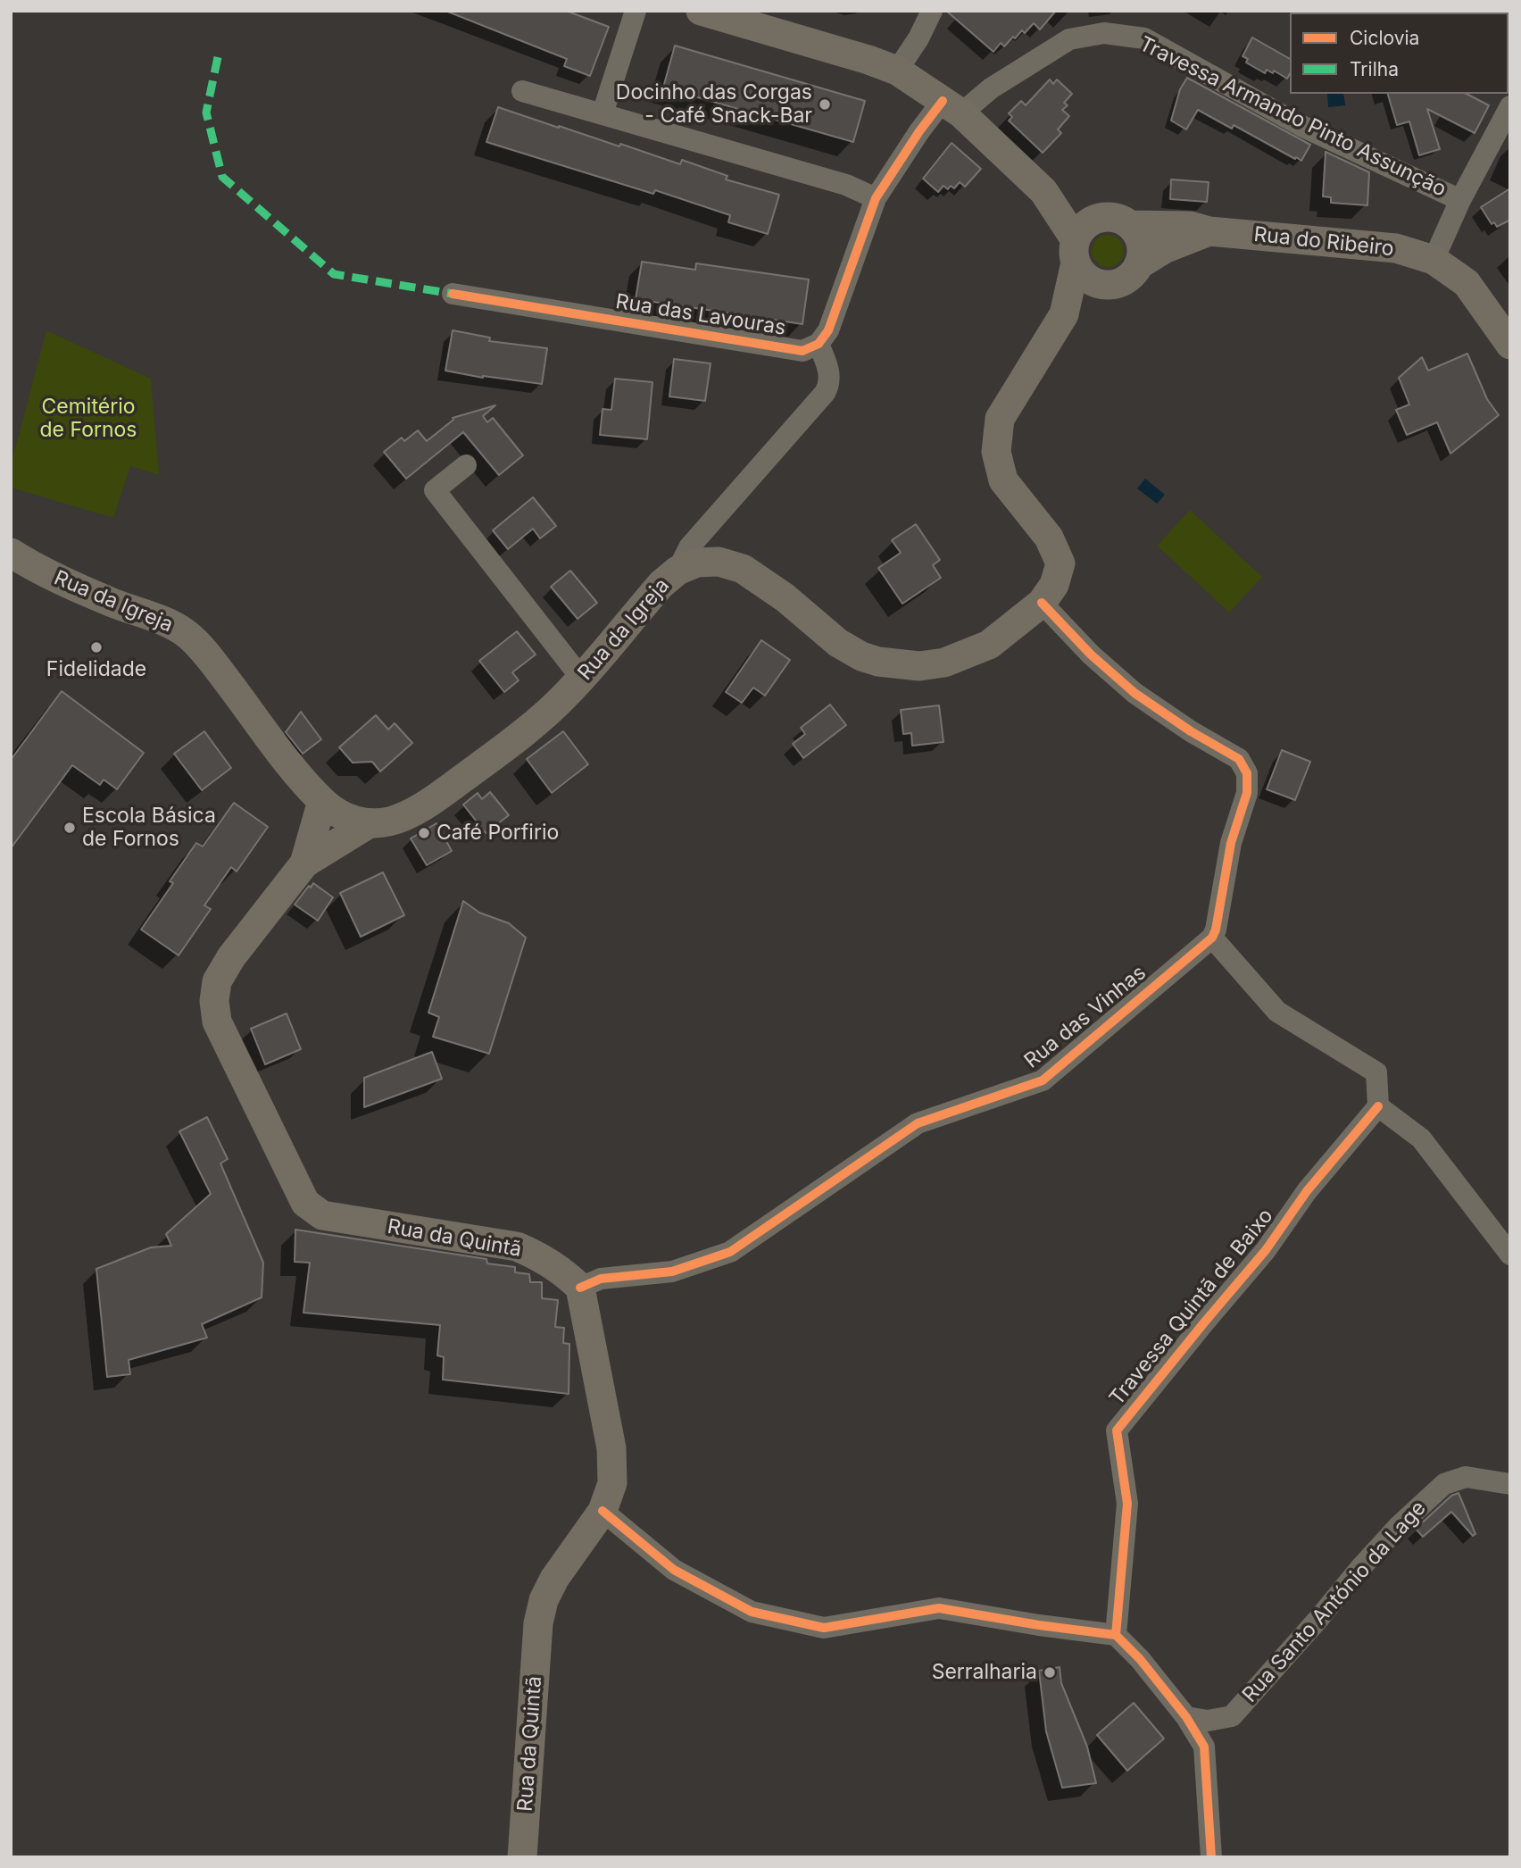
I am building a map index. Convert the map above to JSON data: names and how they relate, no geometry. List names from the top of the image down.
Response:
{
  "streets": {
    "main road": ["Rua do Ribeiro", "Rua da Igreja", "Rua da Quintã"],
    "street": [
      "Travessa Armando Pinto Assunção",
      "Rua das Lavouras",
      "Rua das Vinhas",
      "Travessa Quintã de Baixo",
      "Rua Santo António da Lage"
    ]
  },
  "crossings": [
    ["Rua do Ribeiro", "Rua da Igreja"],
    ["Rua da Igreja", "Rua da Quintã"],
    ["Rua das Vinhas", "Rua da Quintã"]
  ],
  "parks": ["Cemitério de Fornos"],
  "places": [
    "Docinho das Corgas - Café Snack-Bar",
    "Fidelidade",
    "Escola Básica de Fornos",
    "Café Porfirio",
    "Serralharia"
  ],
  "legend": ["Ciclovia", "Trilha"]
}
